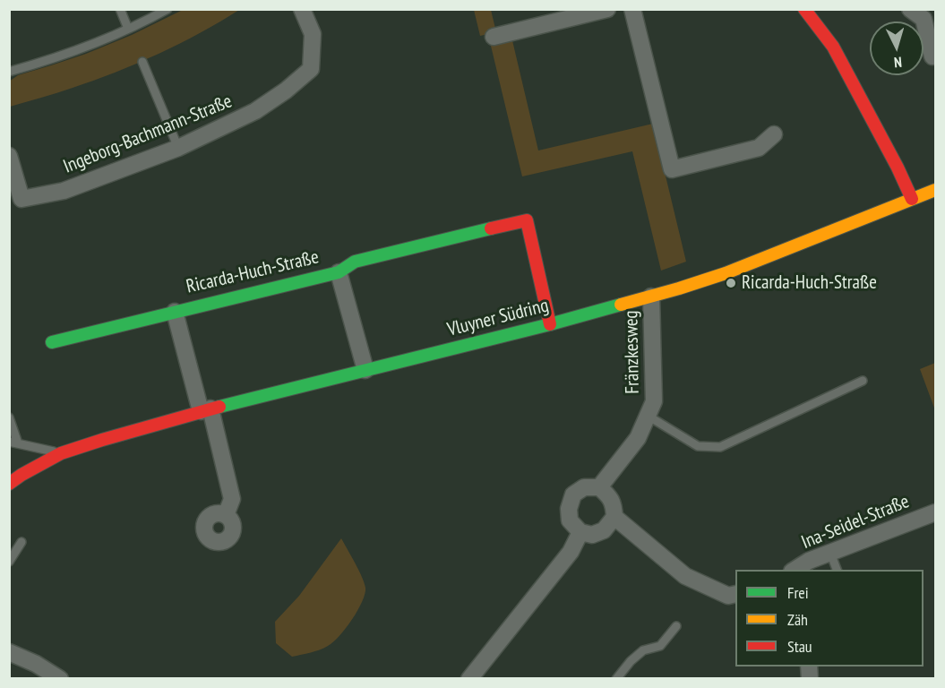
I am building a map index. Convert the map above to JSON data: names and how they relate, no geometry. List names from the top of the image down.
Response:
{
  "streets": {
    "street": [
      "Ingeborg-Bachmann-Straße",
      "Ricarda-Huch-Straße",
      "Vluyner Südring",
      "Fränzkesweg",
      "Ina-Seidel-Straße"
    ]
  },
  "crossings": [
    ["Ricarda-Huch-Straße", "Vluyner Südring"],
    ["Vluyner Südring", "Fränzkesweg"]
  ],
  "places": ["Ricarda-Huch-Straße"],
  "legend": ["Frei", "Zäh", "Stau"],
  "north": "bottom"
}
